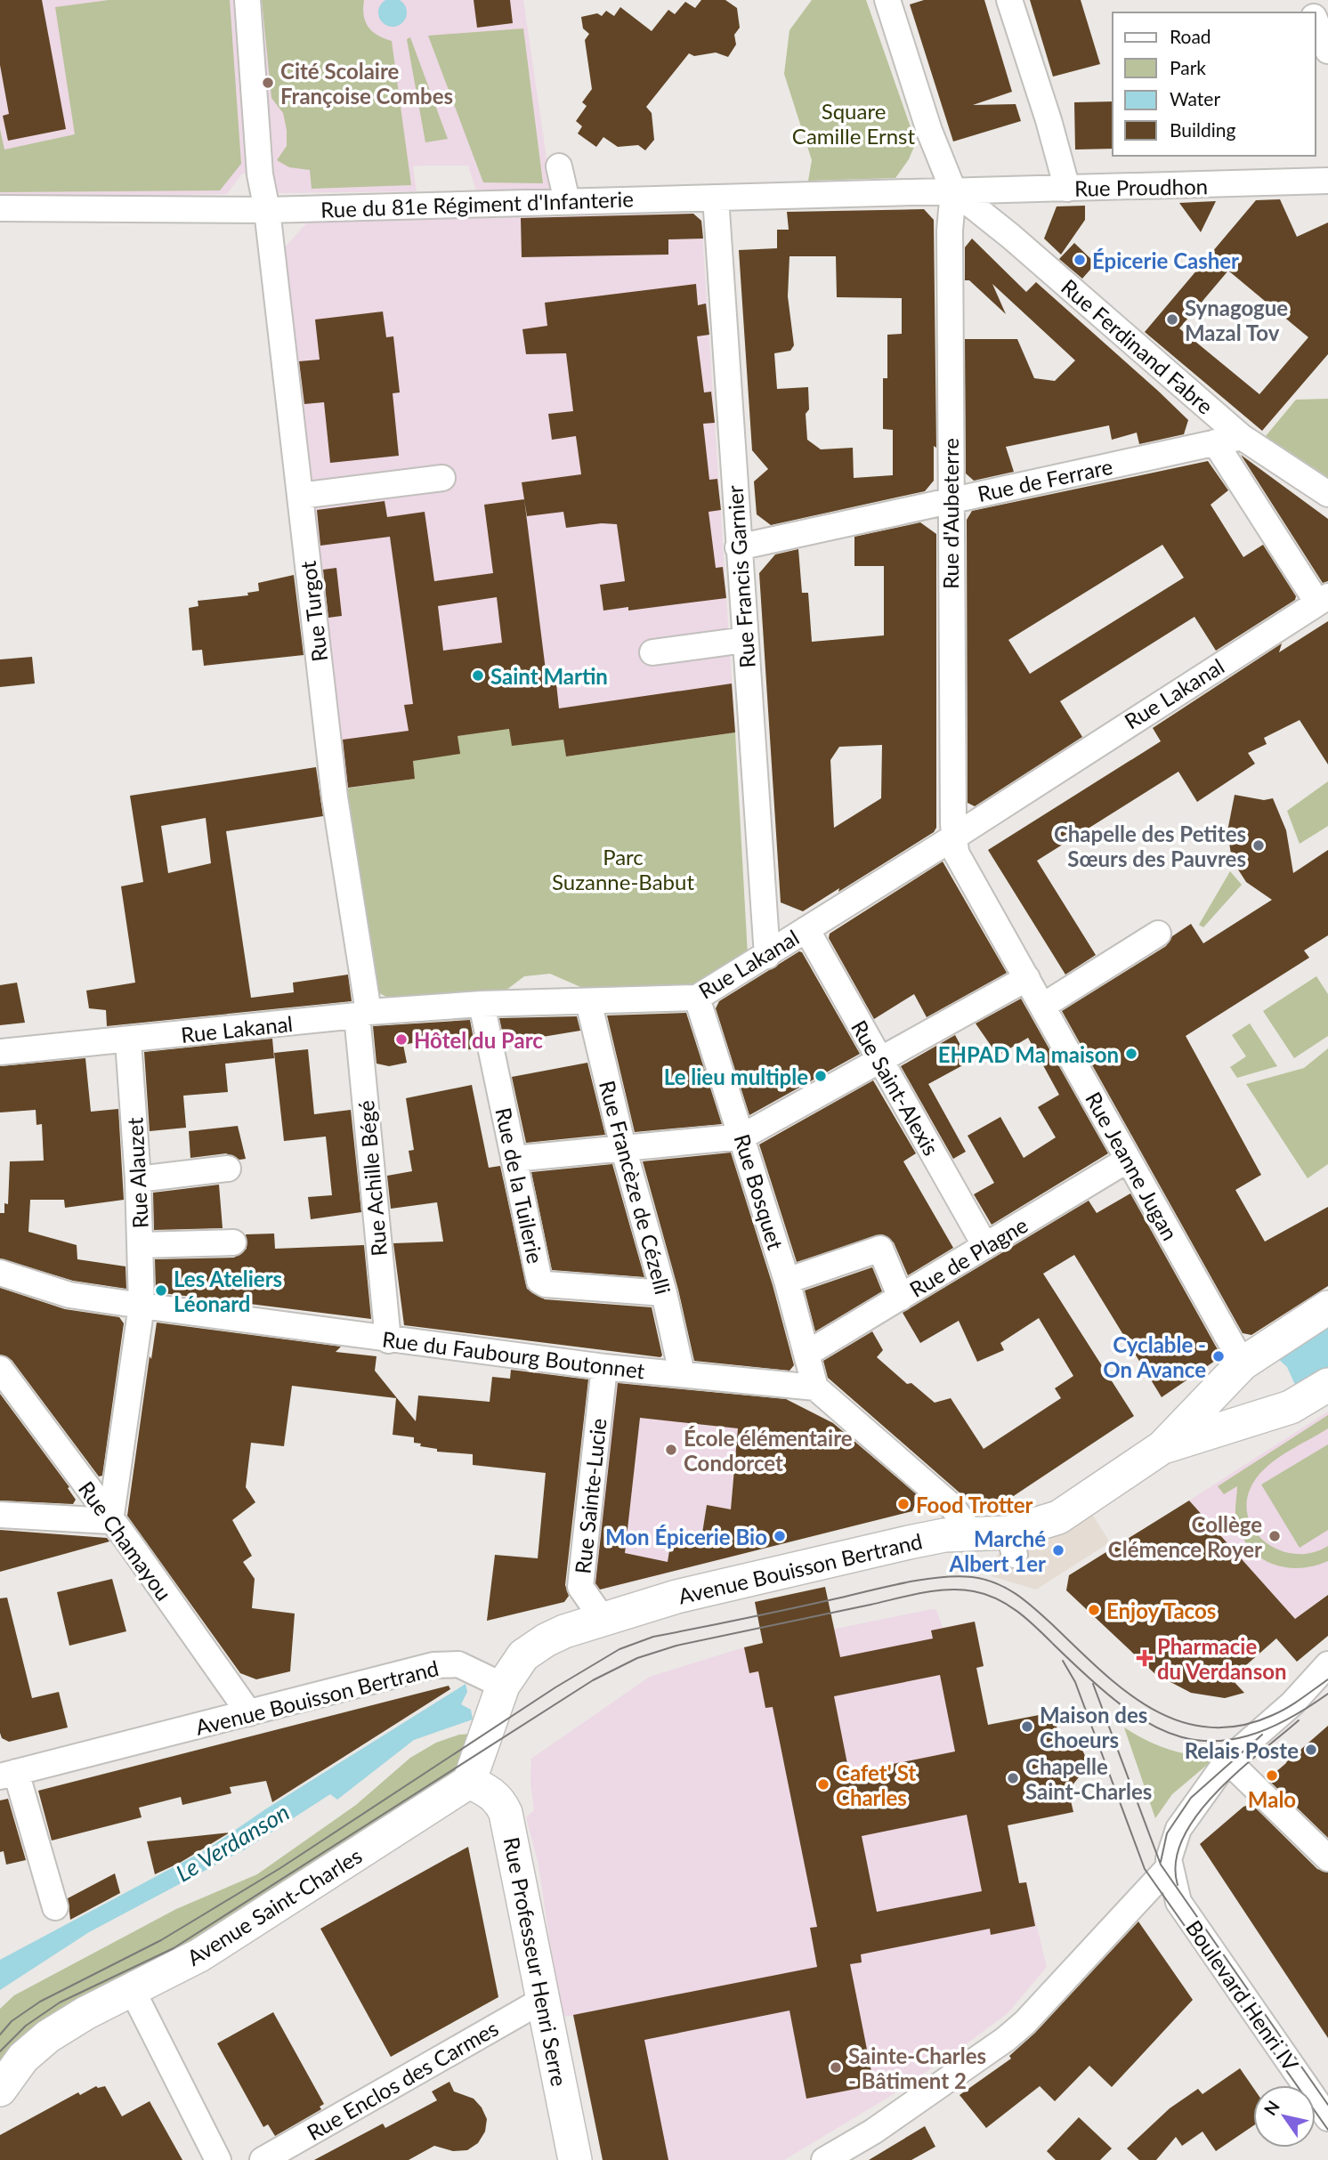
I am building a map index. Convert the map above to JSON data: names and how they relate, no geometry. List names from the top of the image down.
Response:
{
  "streets": {
    "main road": ["Avenue Bouisson Bertrand", "Avenue Saint-Charles", "Rue Professeur Henri Serre"],
    "street": [
      "Rue Proudhon",
      "Rue du 81e Régiment d'Infanterie",
      "Rue Ferdinand Fabre",
      "Rue de Ferrare",
      "Rue d'Aubeterre",
      "Rue Francis Garnier",
      "Rue Turgot",
      "Rue Lakanal",
      "Rue Saint-Alexis",
      "Rue Jeanne Jugan",
      "Rue Alauzet",
      "Rue Achille Bégé",
      "Rue de la Tuilerie",
      "Rue Francèze de Cézelli",
      "Rue Bosquet",
      "Rue de Plagne",
      "Rue du Faubourg Boutonnet",
      "Rue Sainte-Lucie",
      "Rue Chamayou",
      "Boulevard Henri IV",
      "Rue Enclos des Carmes"
    ]
  },
  "crossings": [
    ["Rue Proudhon", "Rue du 81e Régiment d'Infanterie"],
    ["Rue Proudhon", "Rue Ferdinand Fabre"],
    ["Rue Proudhon", "Rue d'Aubeterre"],
    ["Rue du 81e Régiment d'Infanterie", "Rue Ferdinand Fabre"],
    ["Rue du 81e Régiment d'Infanterie", "Rue d'Aubeterre"],
    ["Rue du 81e Régiment d'Infanterie", "Rue Francis Garnier"],
    ["Rue du 81e Régiment d'Infanterie", "Rue Turgot"],
    ["Rue Ferdinand Fabre", "Rue de Ferrare"],
    ["Rue Ferdinand Fabre", "Rue d'Aubeterre"],
    ["Rue de Ferrare", "Rue d'Aubeterre"],
    ["Rue de Ferrare", "Rue Francis Garnier"],
    ["Rue d'Aubeterre", "Rue Lakanal"],
    ["Rue d'Aubeterre", "Rue Jeanne Jugan"],
    ["Rue Francis Garnier", "Rue Lakanal"],
    ["Rue Turgot", "Rue Lakanal"],
    ["Rue Turgot", "Rue Achille Bégé"],
    ["Rue Lakanal", "Rue Saint-Alexis"],
    ["Rue Lakanal", "Rue Jeanne Jugan"],
    ["Rue Lakanal", "Rue Alauzet"],
    ["Rue Lakanal", "Rue Achille Bégé"],
    ["Rue Lakanal", "Rue de la Tuilerie"],
    ["Rue Lakanal", "Rue Francèze de Cézelli"],
    ["Rue Lakanal", "Rue Bosquet"],
    ["Rue Saint-Alexis", "Rue de Plagne"],
    ["Rue Jeanne Jugan", "Rue de Plagne"],
    ["Rue Alauzet", "Rue du Faubourg Boutonnet"],
    ["Rue Alauzet", "Rue Chamayou"],
    ["Rue Achille Bégé", "Rue du Faubourg Boutonnet"],
    ["Rue de la Tuilerie", "Rue Francèze de Cézelli"],
    ["Rue Francèze de Cézelli", "Rue du Faubourg Boutonnet"],
    ["Rue Bosquet", "Rue de Plagne"],
    ["Rue Bosquet", "Rue du Faubourg Boutonnet"],
    ["Rue du Faubourg Boutonnet", "Rue Sainte-Lucie"],
    ["Rue Sainte-Lucie", "Avenue Bouisson Bertrand"],
    ["Rue Chamayou", "Avenue Bouisson Bertrand"],
    ["Avenue Saint-Charles", "Rue Professeur Henri Serre"],
    ["Rue Professeur Henri Serre", "Rue Enclos des Carmes"]
  ],
  "water": ["Le Verdanson"],
  "parks": ["Square Camille Ernst", "Parc Suzanne-Babut"],
  "places": {
    "other": [
      "Cité Scolaire Françoise Combes",
      "Épicerie Casher",
      "Synagogue Mazal Tov",
      "Saint Martin",
      "Chapelle des Petites Sœurs des Pauvres",
      "Hôtel du Parc",
      "EHPAD Ma maison",
      "Le lieu multiple",
      "Les Ateliers Léonard",
      "Cyclable - On Avance",
      "École élémentaire Condorcet",
      "Food Trotter",
      "Mon Épicerie Bio",
      "Collège Clémence Royer",
      "Marché Albert 1er",
      "Enjoy Tacos",
      "Maison des Choeurs",
      "Relais Poste",
      "Malo",
      "Chapelle Saint-Charles",
      "Cafet' St Charles",
      "Sainte-Charles - Bâtiment 2"
    ],
    "health": ["Pharmacie du Verdanson"]
  },
  "legend": [
    "Road",
    "Park",
    "Water",
    "Building"
  ],
  "north": "top left"
}
